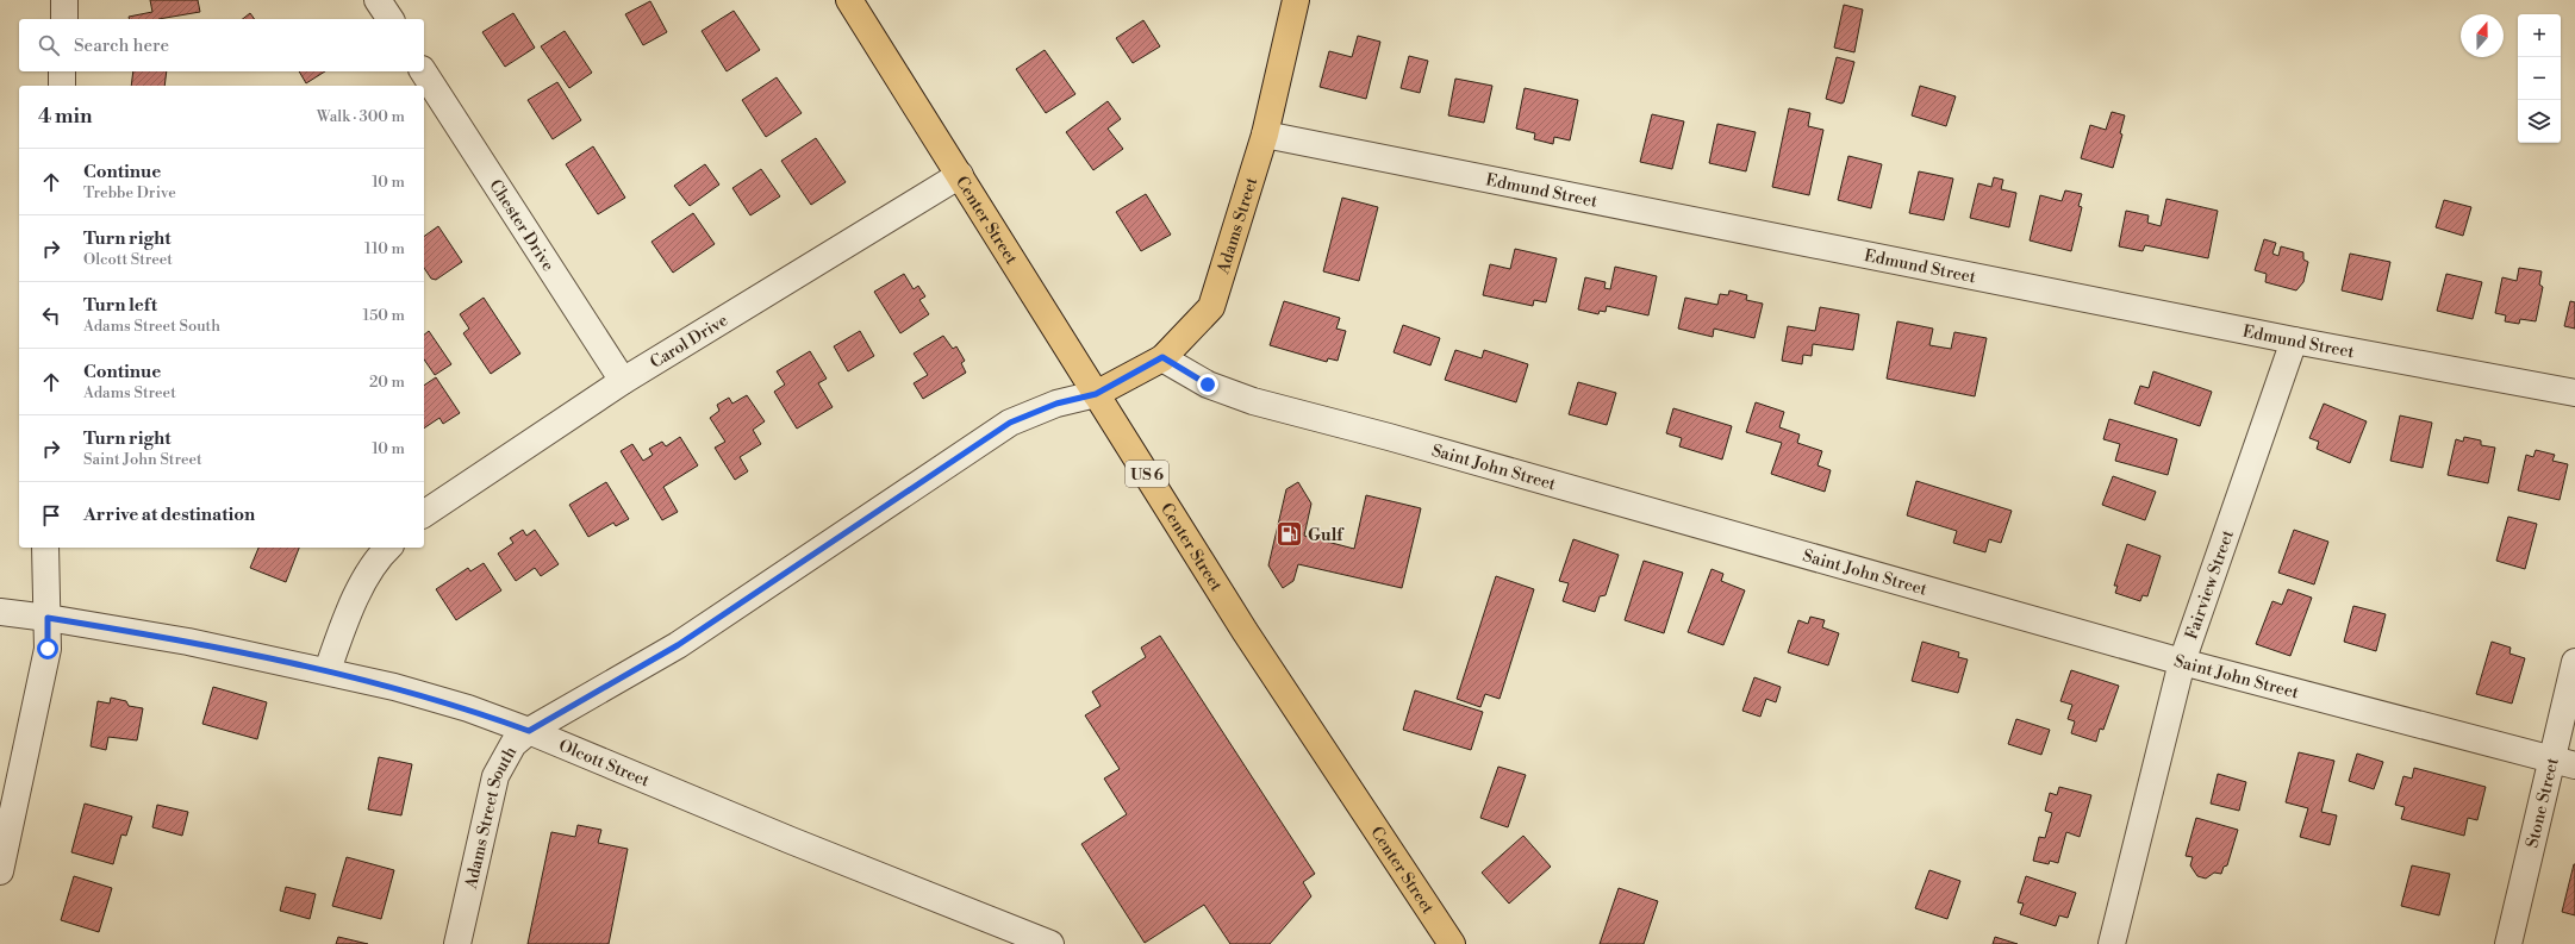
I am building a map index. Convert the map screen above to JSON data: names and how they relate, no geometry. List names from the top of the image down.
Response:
{
  "streets": {
    "main road": ["Center Street", "Adams Street", "US 6"],
    "street": [
      "Edmund Street",
      "Chester Drive",
      "Carol Drive",
      "Saint John Street",
      "Fairview Street",
      "Olcott Street",
      "Stone Street",
      "Adams Street South"
    ]
  },
  "crossings": [
    ["Edmund Street", "Adams Street"],
    ["Edmund Street", "Fairview Street"],
    ["Center Street", "Adams Street"],
    ["Center Street", "Carol Drive"],
    ["Center Street", "Adams Street South"],
    ["Chester Drive", "Carol Drive"],
    ["Adams Street", "Saint John Street"],
    ["Adams Street", "Adams Street South"],
    ["Saint John Street", "Fairview Street"],
    ["Saint John Street", "Stone Street"],
    ["Olcott Street", "Adams Street South"]
  ],
  "places": {
    "fuel station": ["Gulf"]
  },
  "north": "top",
  "page": {
    "map_buttons": ["+", "−"],
    "search": "Search here",
    "heading": ["4 min", "Walk · 300 m"],
    "list": [
      ["Continue", "Trebbe Drive", "10 m"],
      ["Turn right", "Olcott Street", "110 m"],
      ["Turn left", "Adams Street South", "150 m"],
      ["Continue", "Adams Street", "20 m"],
      ["Turn right", "Saint John Street", "10 m"],
      "Arrive at destination"
    ]
  }
}
